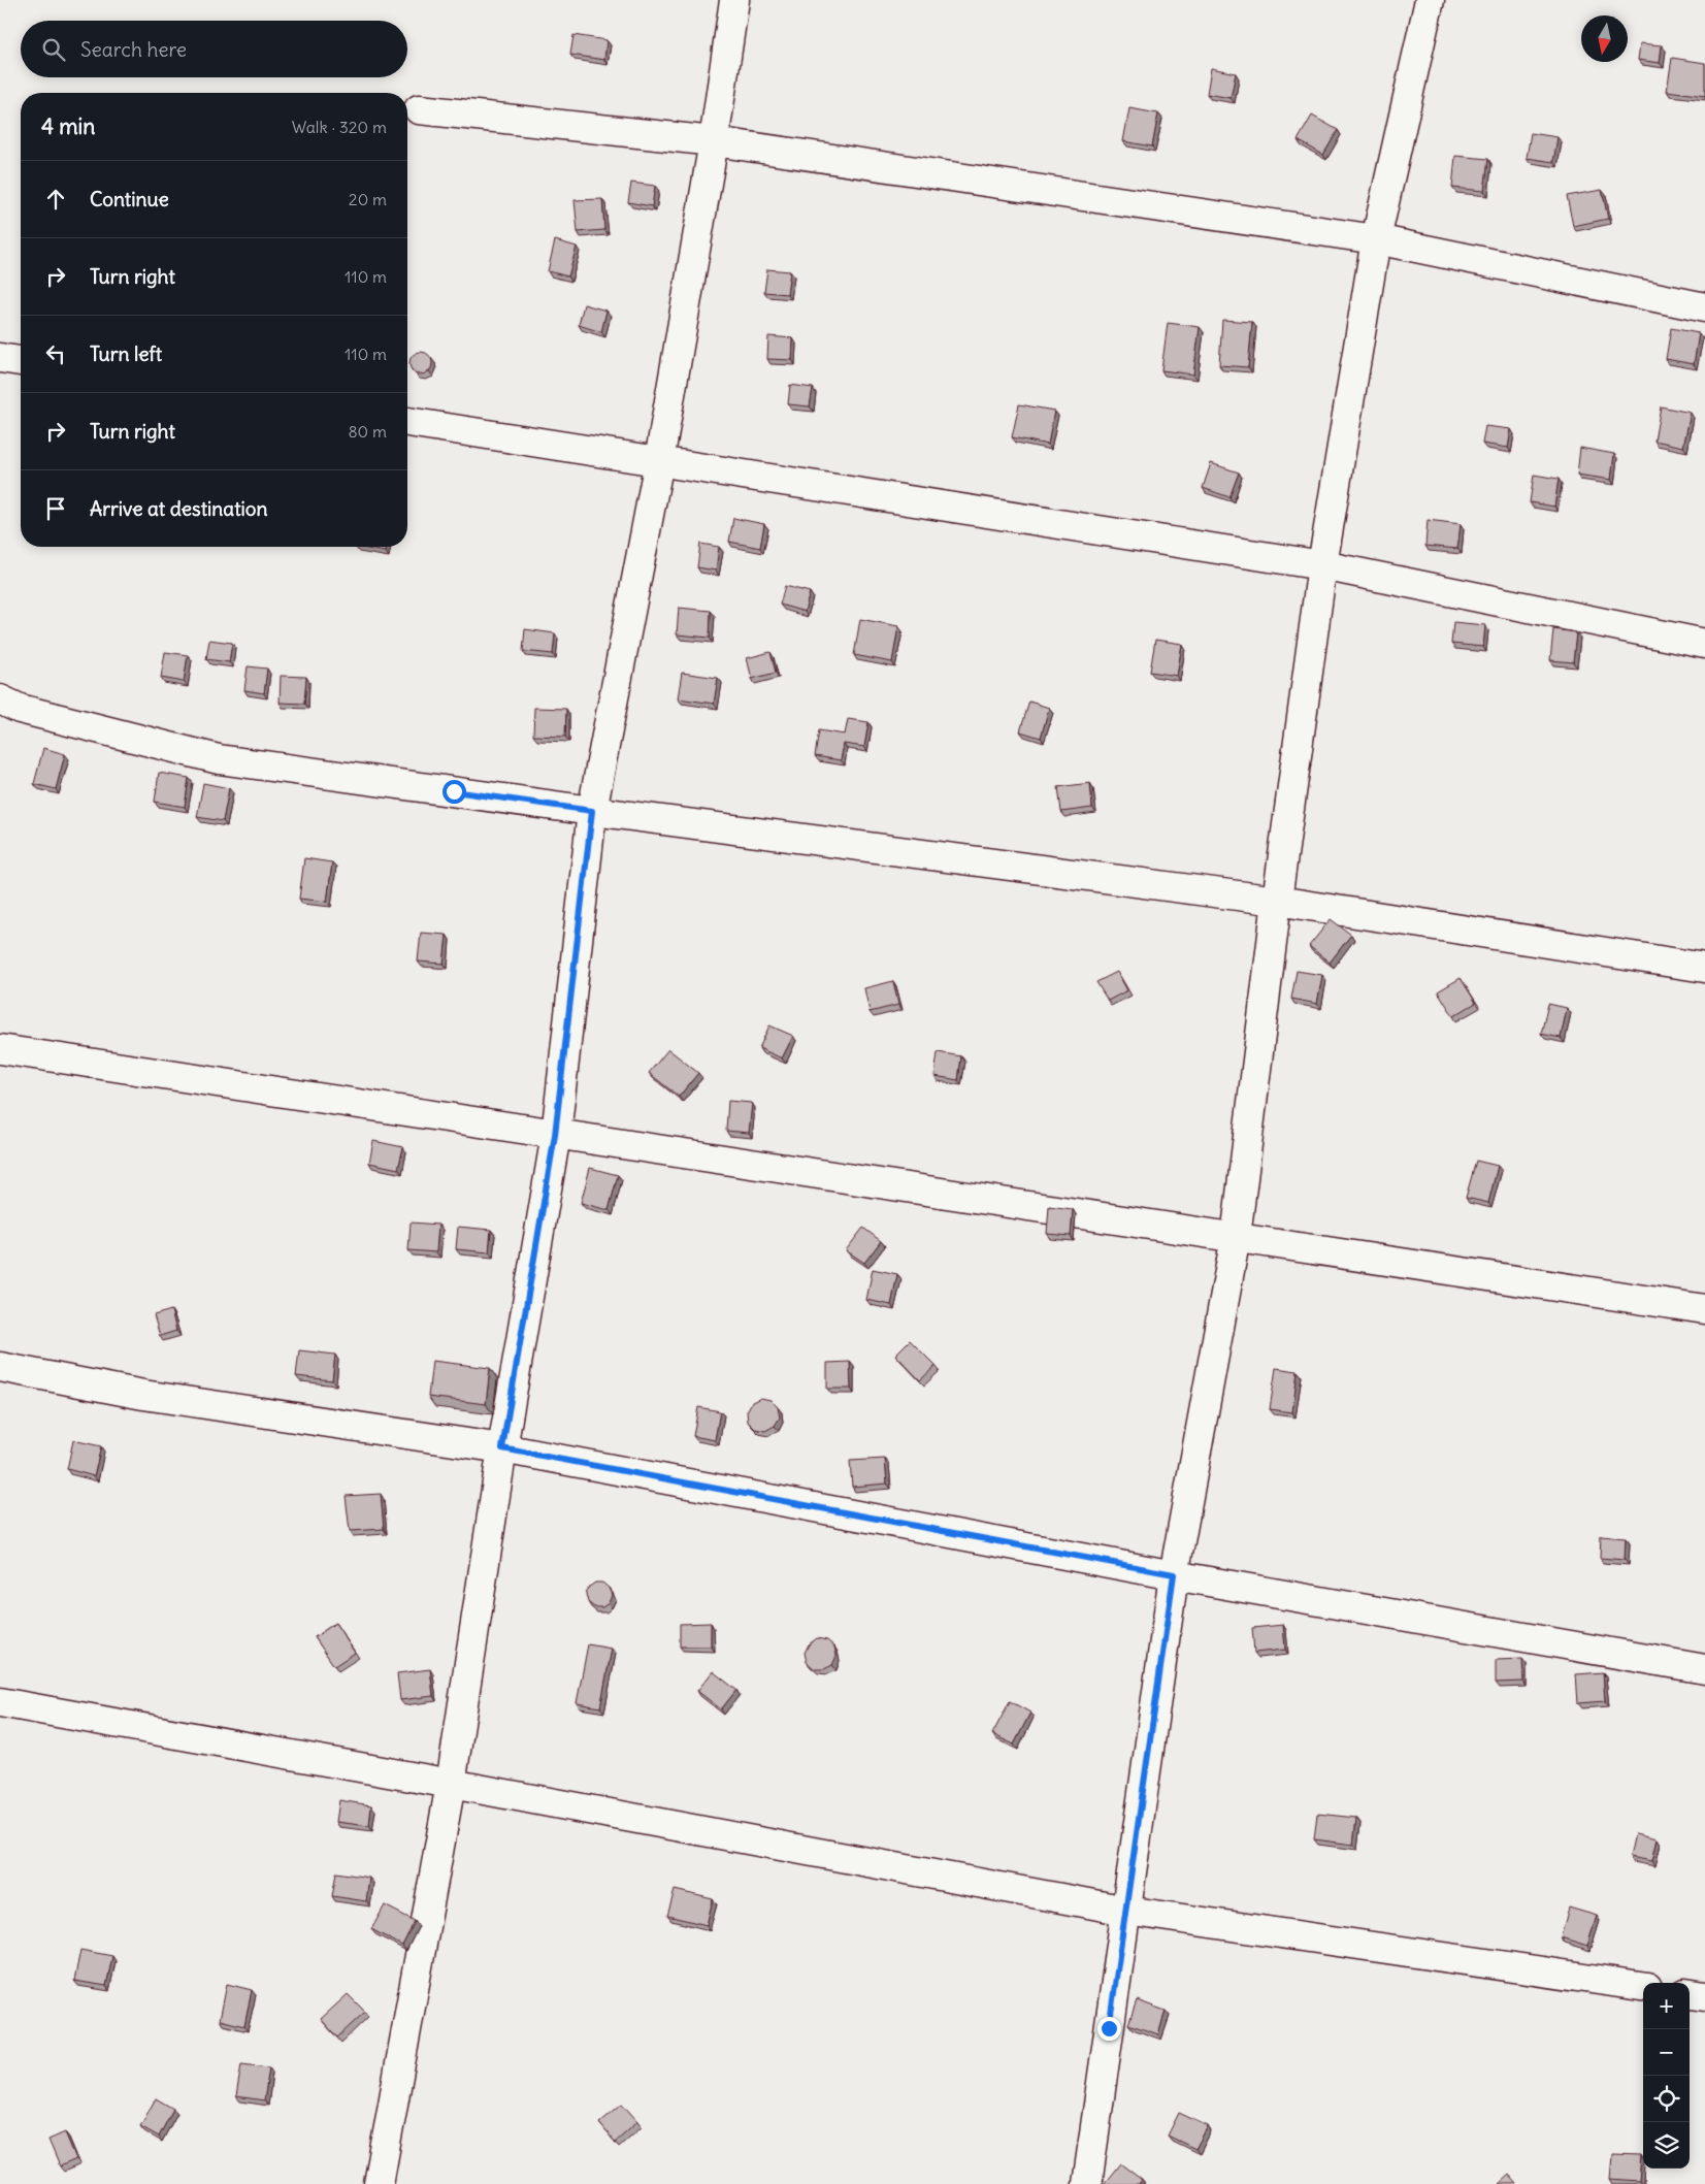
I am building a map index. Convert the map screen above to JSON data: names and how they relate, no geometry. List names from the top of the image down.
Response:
{
  "north": "bottom",
  "page": {
    "search": "Search here",
    "heading": ["4 min", "Walk · 320 m"],
    "list": [
      ["Continue", "20 m"],
      ["Turn right", "110 m"],
      ["Turn left", "110 m"],
      ["Turn right", "80 m"],
      "Arrive at destination"
    ],
    "map_buttons": ["+", "−"]
  }
}
